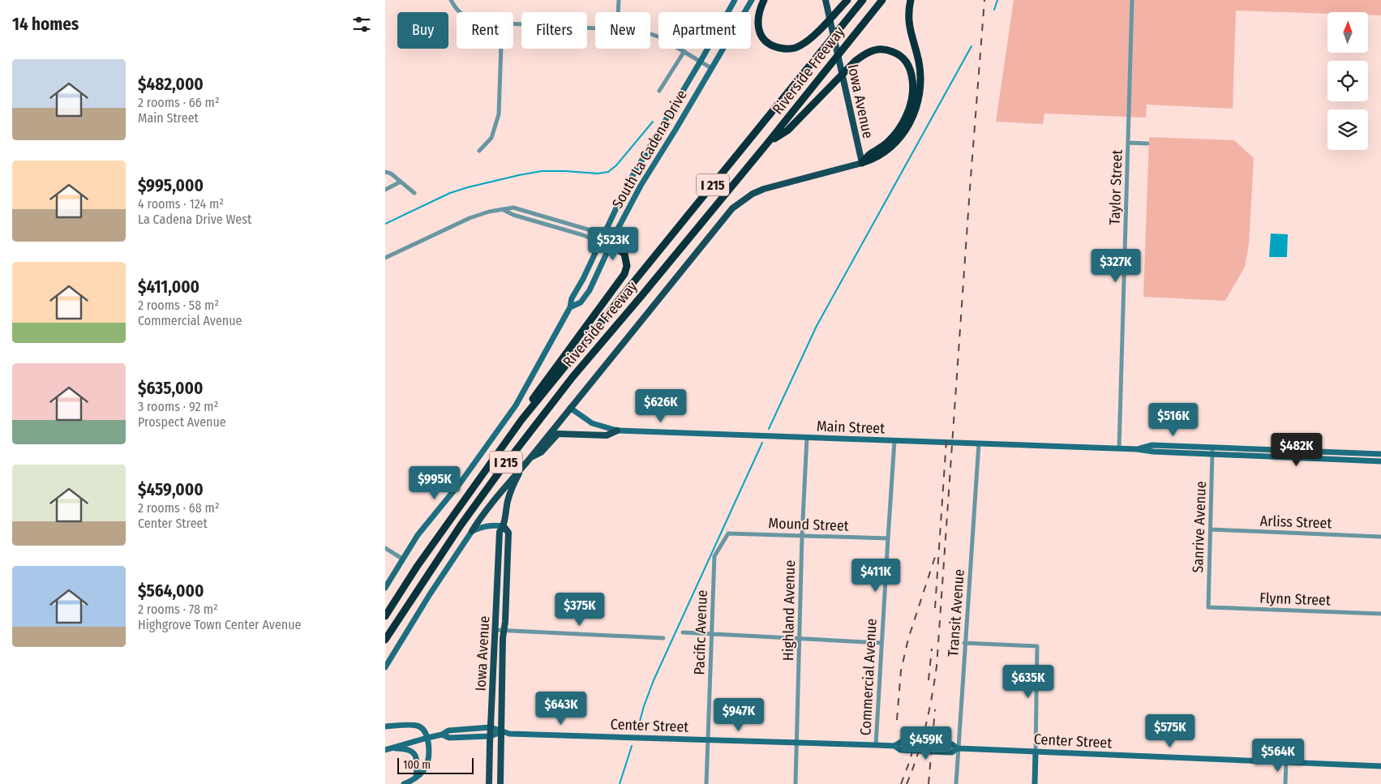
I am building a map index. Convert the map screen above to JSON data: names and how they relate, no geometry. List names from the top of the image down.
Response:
{
  "streets": {
    "highway": ["Riverside Freeway", "I 215"],
    "main road": [
      "Iowa Avenue",
      "South La Cadena Drive",
      "Main Street",
      "Center Street"
    ],
    "street": [
      "Taylor Street",
      "Arliss Street",
      "Mound Street",
      "Sanrive Avenue",
      "Flynn Street",
      "Highland Avenue",
      "Transit Avenue",
      "Pacific Avenue",
      "Commercial Avenue"
    ]
  },
  "crossings": [
    ["Iowa Avenue", "Center Street"],
    ["Taylor Street", "Main Street"],
    ["Main Street", "Sanrive Avenue"],
    ["Main Street", "Highland Avenue"],
    ["Main Street", "Transit Avenue"],
    ["Main Street", "Commercial Avenue"],
    ["Arliss Street", "Sanrive Avenue"],
    ["Mound Street", "Highland Avenue"],
    ["Mound Street", "Pacific Avenue"],
    ["Mound Street", "Commercial Avenue"],
    ["Sanrive Avenue", "Flynn Street"],
    ["Highland Avenue", "Center Street"],
    ["Transit Avenue", "Center Street"],
    ["Pacific Avenue", "Center Street"],
    ["Commercial Avenue", "Center Street"]
  ],
  "scale_bar": "100 m",
  "north": "top",
  "page": {
    "heading": "14 homes",
    "chip": [
      "Buy",
      "Rent",
      "Filters",
      "New",
      "Apartment"
    ],
    "list": [
      {
        "name": "$482,000",
        "note": "2 rooms · 66 m² · Main Street"
      },
      {
        "name": "$995,000",
        "note": "4 rooms · 124 m² · La Cadena Drive West"
      },
      {
        "name": "$411,000",
        "note": "2 rooms · 58 m² · Commercial Avenue"
      },
      {
        "name": "$635,000",
        "note": "3 rooms · 92 m² · Prospect Avenue"
      },
      {
        "name": "$459,000",
        "note": "2 rooms · 68 m² · Center Street"
      },
      {
        "name": "$564,000",
        "note": "2 rooms · 78 m² · Highgrove Town Center Avenue"
      }
    ],
    "price": [
      "$523K",
      "$327K",
      "$626K",
      "$516K",
      "$482K",
      "$995K",
      "$411K",
      "$375K",
      "$635K",
      "$643K",
      "$947K",
      "$575K",
      "$459K",
      "$564K"
    ],
    "scale": "100 m"
  }
}
